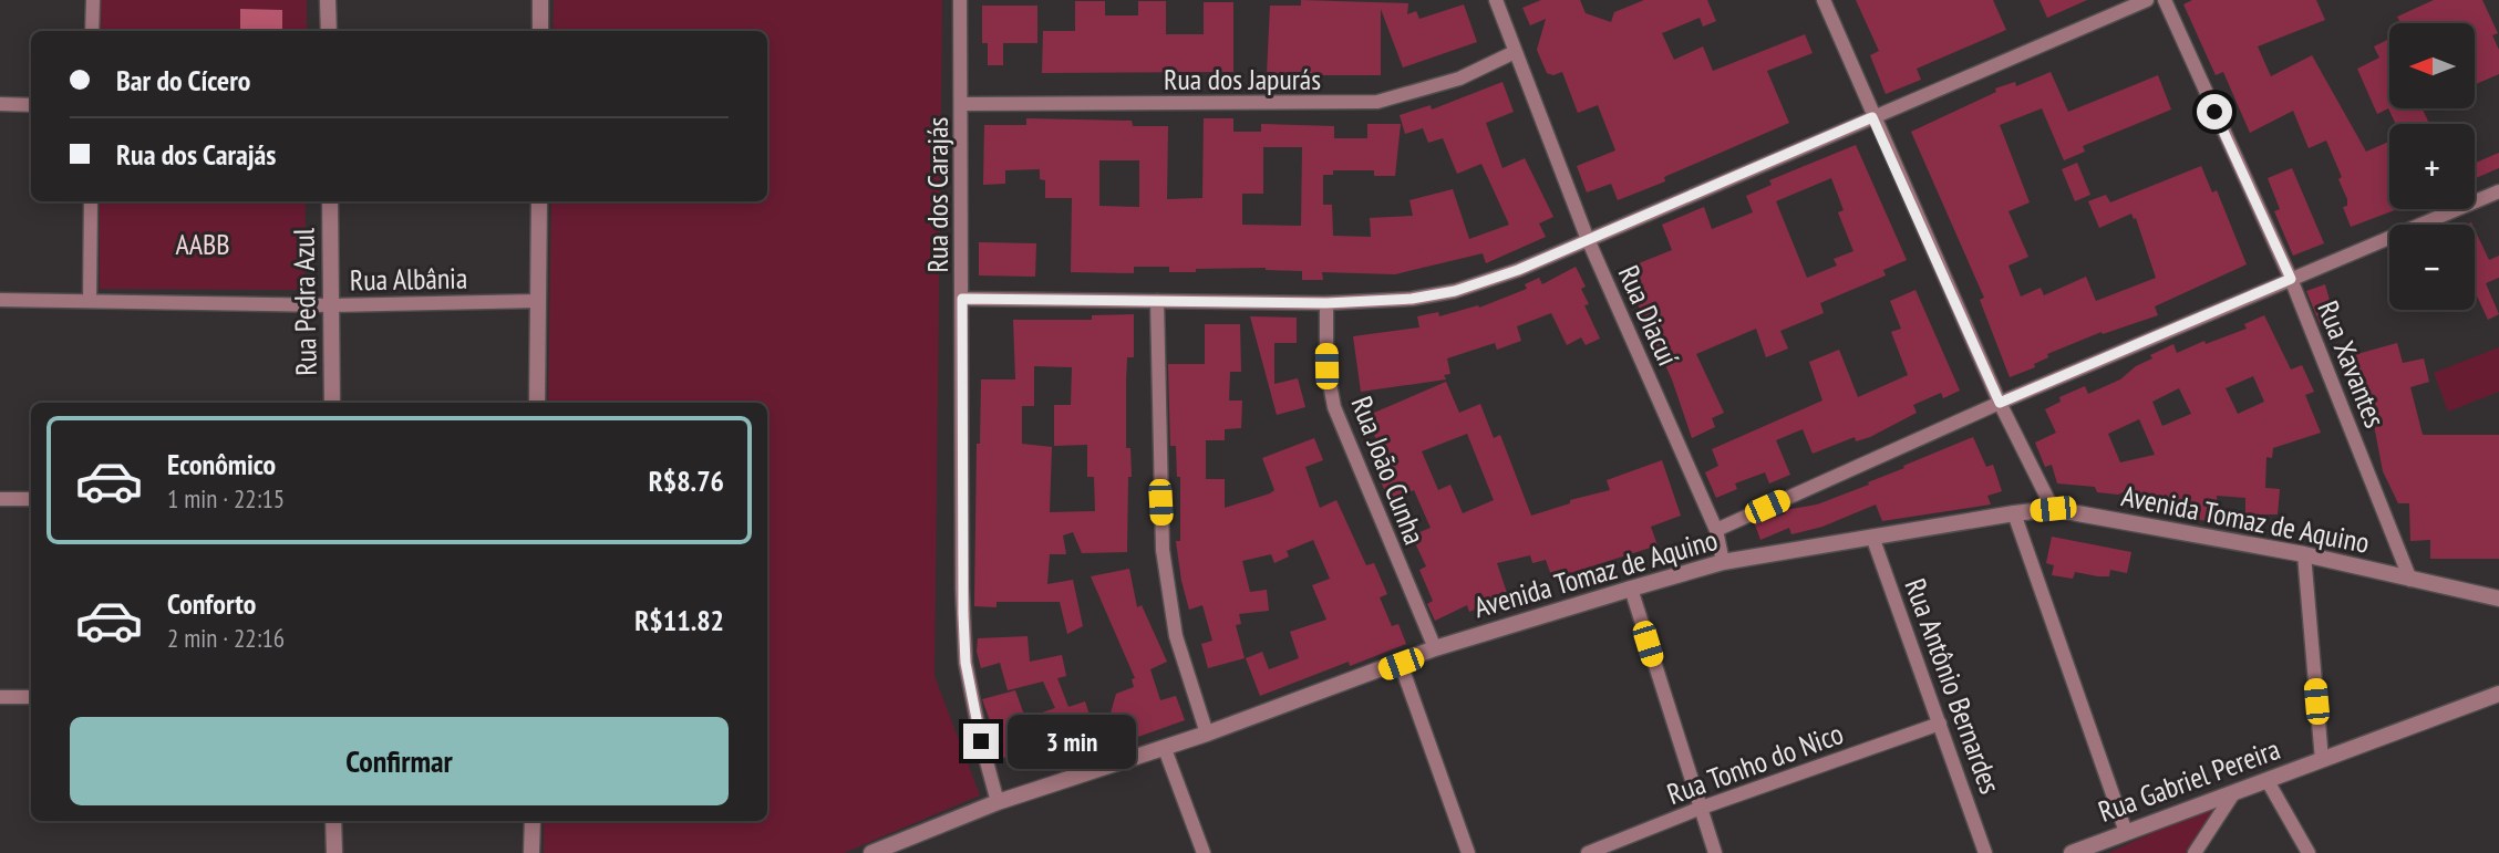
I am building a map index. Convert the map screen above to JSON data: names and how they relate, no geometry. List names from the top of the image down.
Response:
{
  "streets": {
    "street": [
      "Rua dos Japurás",
      "Rua dos Carajás",
      "Rua Albânia",
      "Rua Pedra Azul",
      "Rua Diacuí",
      "Rua Xavantes",
      "Rua João Cunha",
      "Avenida Tomaz de Aquino",
      "Rua Antônio Bernardes",
      "Rua Tonho do Nico",
      "Rua Gabriel Pereira"
    ]
  },
  "crossings": [
    ["Rua dos Japurás", "Rua dos Carajás"],
    ["Rua dos Japurás", "Rua Diacuí"],
    ["Rua dos Carajás", "Avenida Tomaz de Aquino"],
    ["Rua Albânia", "Rua Pedra Azul"],
    ["Rua Diacuí", "Avenida Tomaz de Aquino"],
    ["Rua Xavantes", "Avenida Tomaz de Aquino"],
    ["Rua João Cunha", "Avenida Tomaz de Aquino"],
    ["Avenida Tomaz de Aquino", "Rua Antônio Bernardes"],
    ["Rua Antônio Bernardes", "Rua Tonho do Nico"]
  ],
  "parks": ["AABB"],
  "north": "left",
  "page": {
    "map_buttons": ["+", "−"],
    "banner": ["Bar do Cícero", "Rua dos Carajás"],
    "list": [
      {
        "name": "Econômico",
        "note": "1 min · 22:15",
        "value": "R$8.76"
      },
      {
        "name": "Conforto",
        "note": "2 min · 22:16",
        "value": "R$11.82"
      }
    ],
    "buttons": "Confirmar",
    "bubble": "3 min"
  }
}
